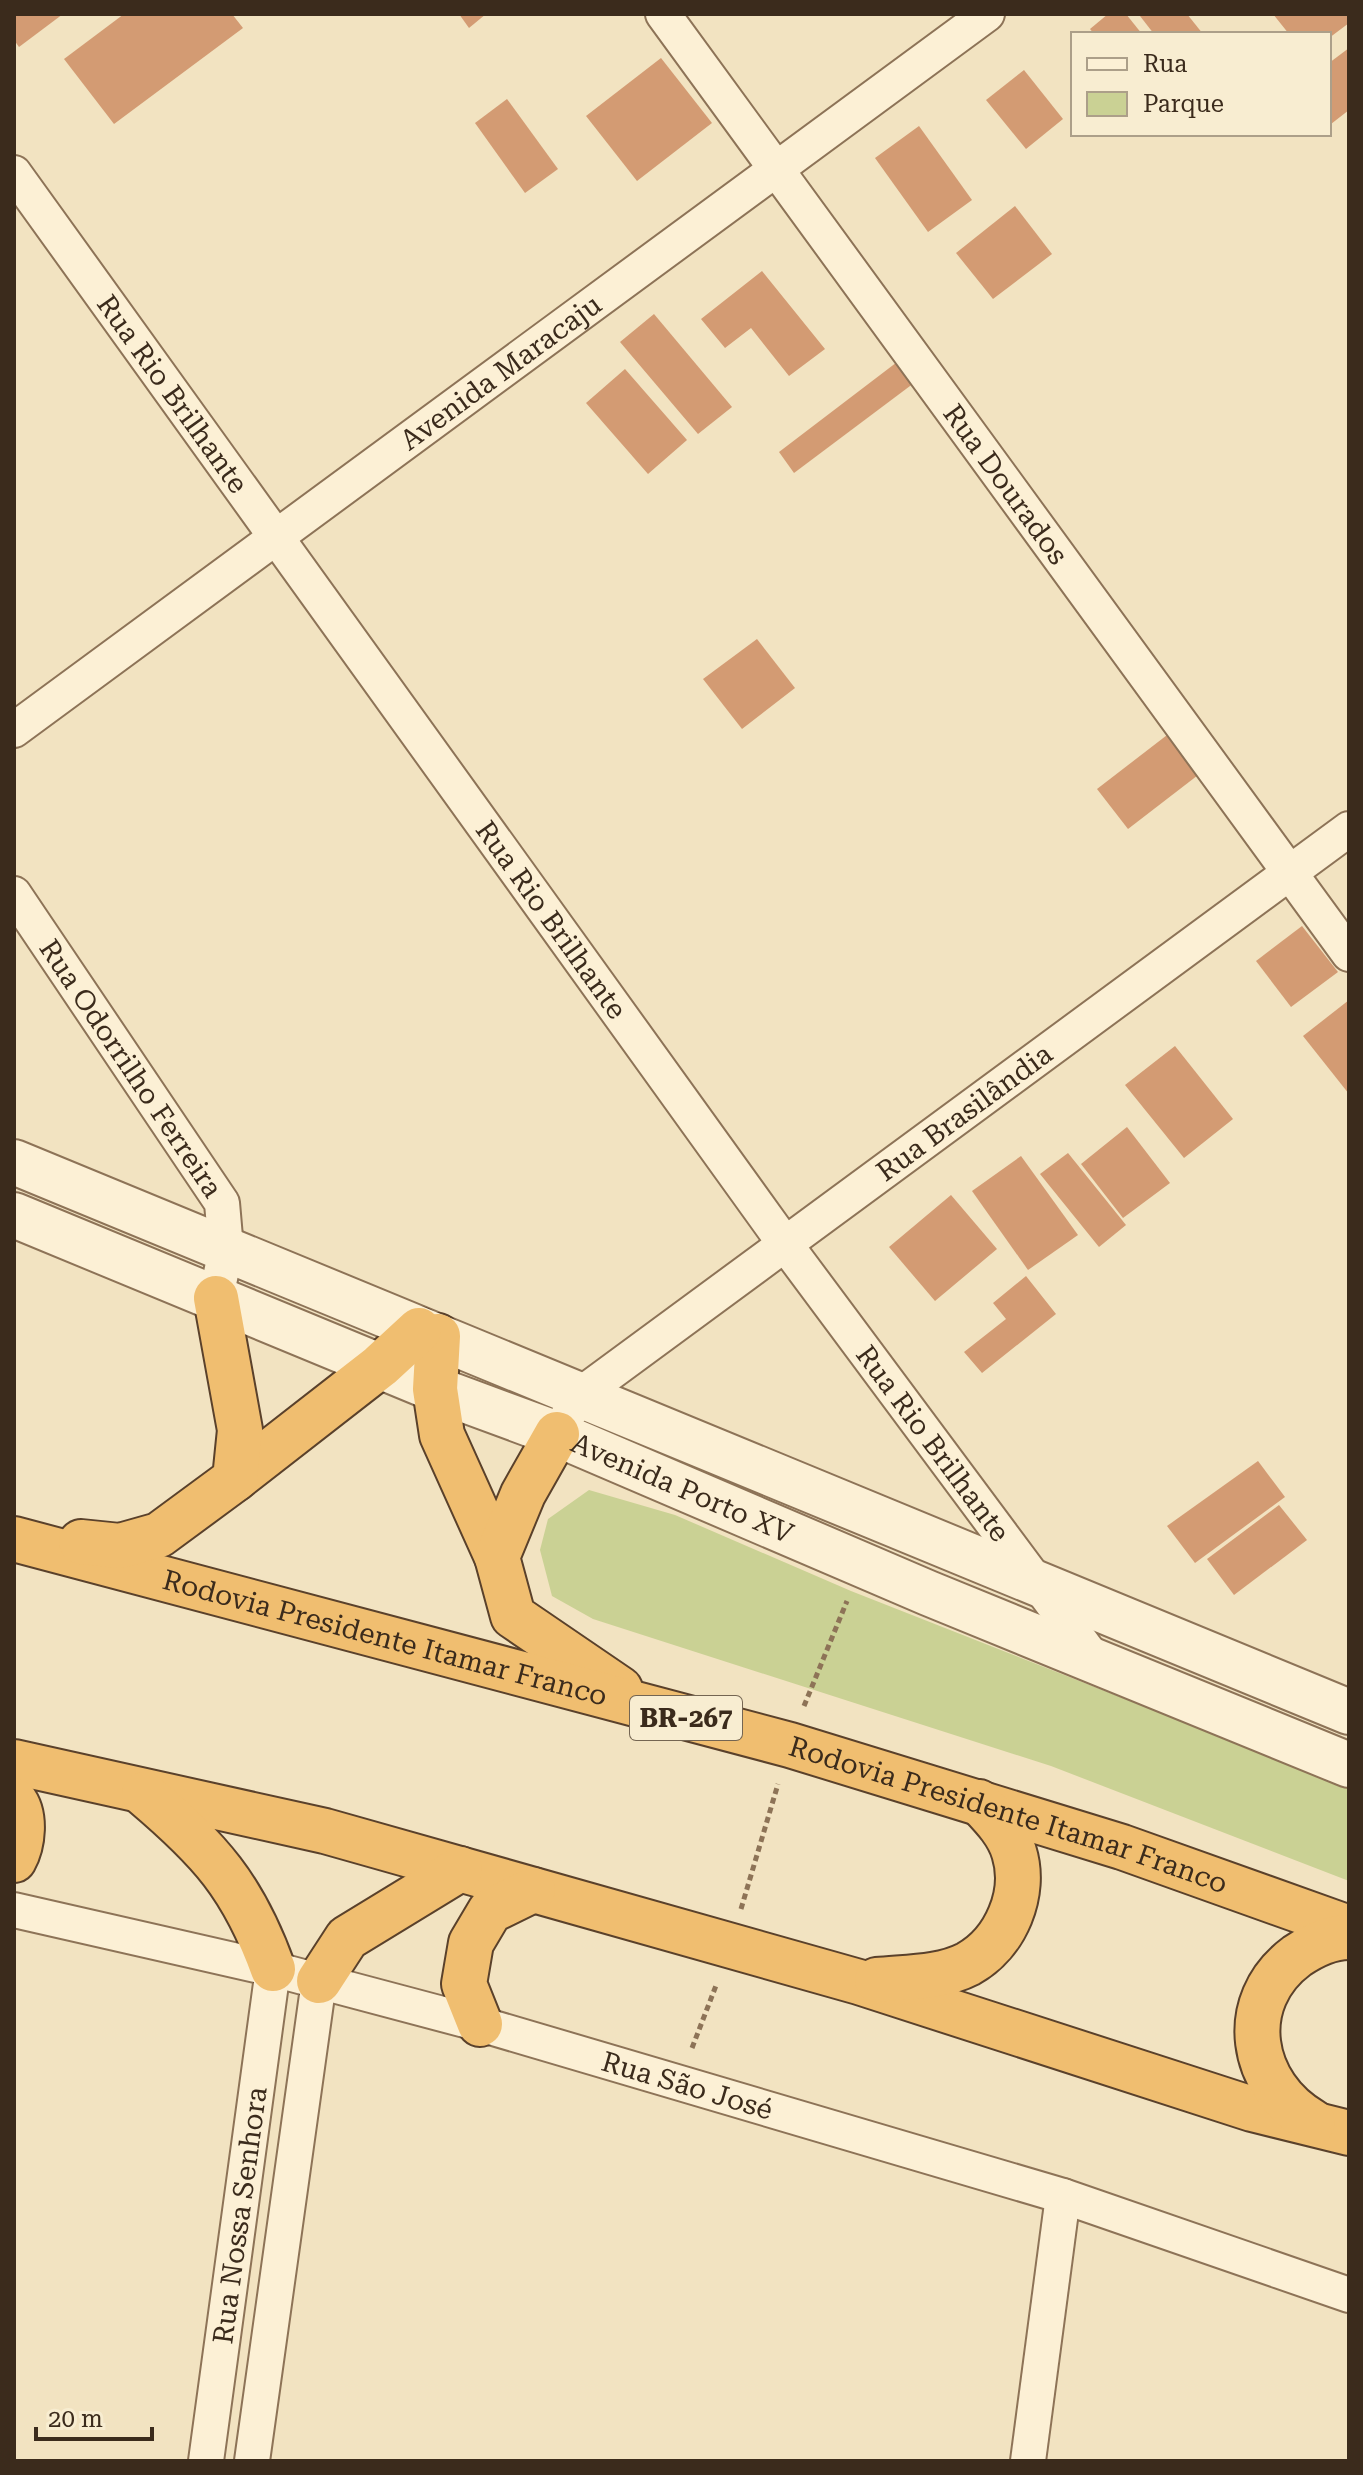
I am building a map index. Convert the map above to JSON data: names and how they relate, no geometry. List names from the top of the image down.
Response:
{
  "streets": {
    "highway": ["Rodovia Presidente Itamar Franco", "BR-267"],
    "street": [
      "Avenida Maracaju",
      "Rua Rio Brilhante",
      "Rua Dourados",
      "Rua Odorrilho Ferreira",
      "Rua Brasilândia",
      "Avenida Porto XV",
      "Rua São José",
      "Rua Nossa Senhora"
    ]
  },
  "crossings": [
    ["Avenida Maracaju", "Rua Rio Brilhante"],
    ["Avenida Maracaju", "Rua Dourados"],
    ["Rua Rio Brilhante", "Rua Brasilândia"],
    ["Rua Rio Brilhante", "Avenida Porto XV"],
    ["Rua Dourados", "Rua Brasilândia"],
    ["Rua Odorrilho Ferreira", "Avenida Porto XV"],
    ["Rua Brasilândia", "Avenida Porto XV"],
    ["Rua São José", "Rua Nossa Senhora"]
  ],
  "legend": ["Rua", "Parque"],
  "scale_bar": "20 m"
}
